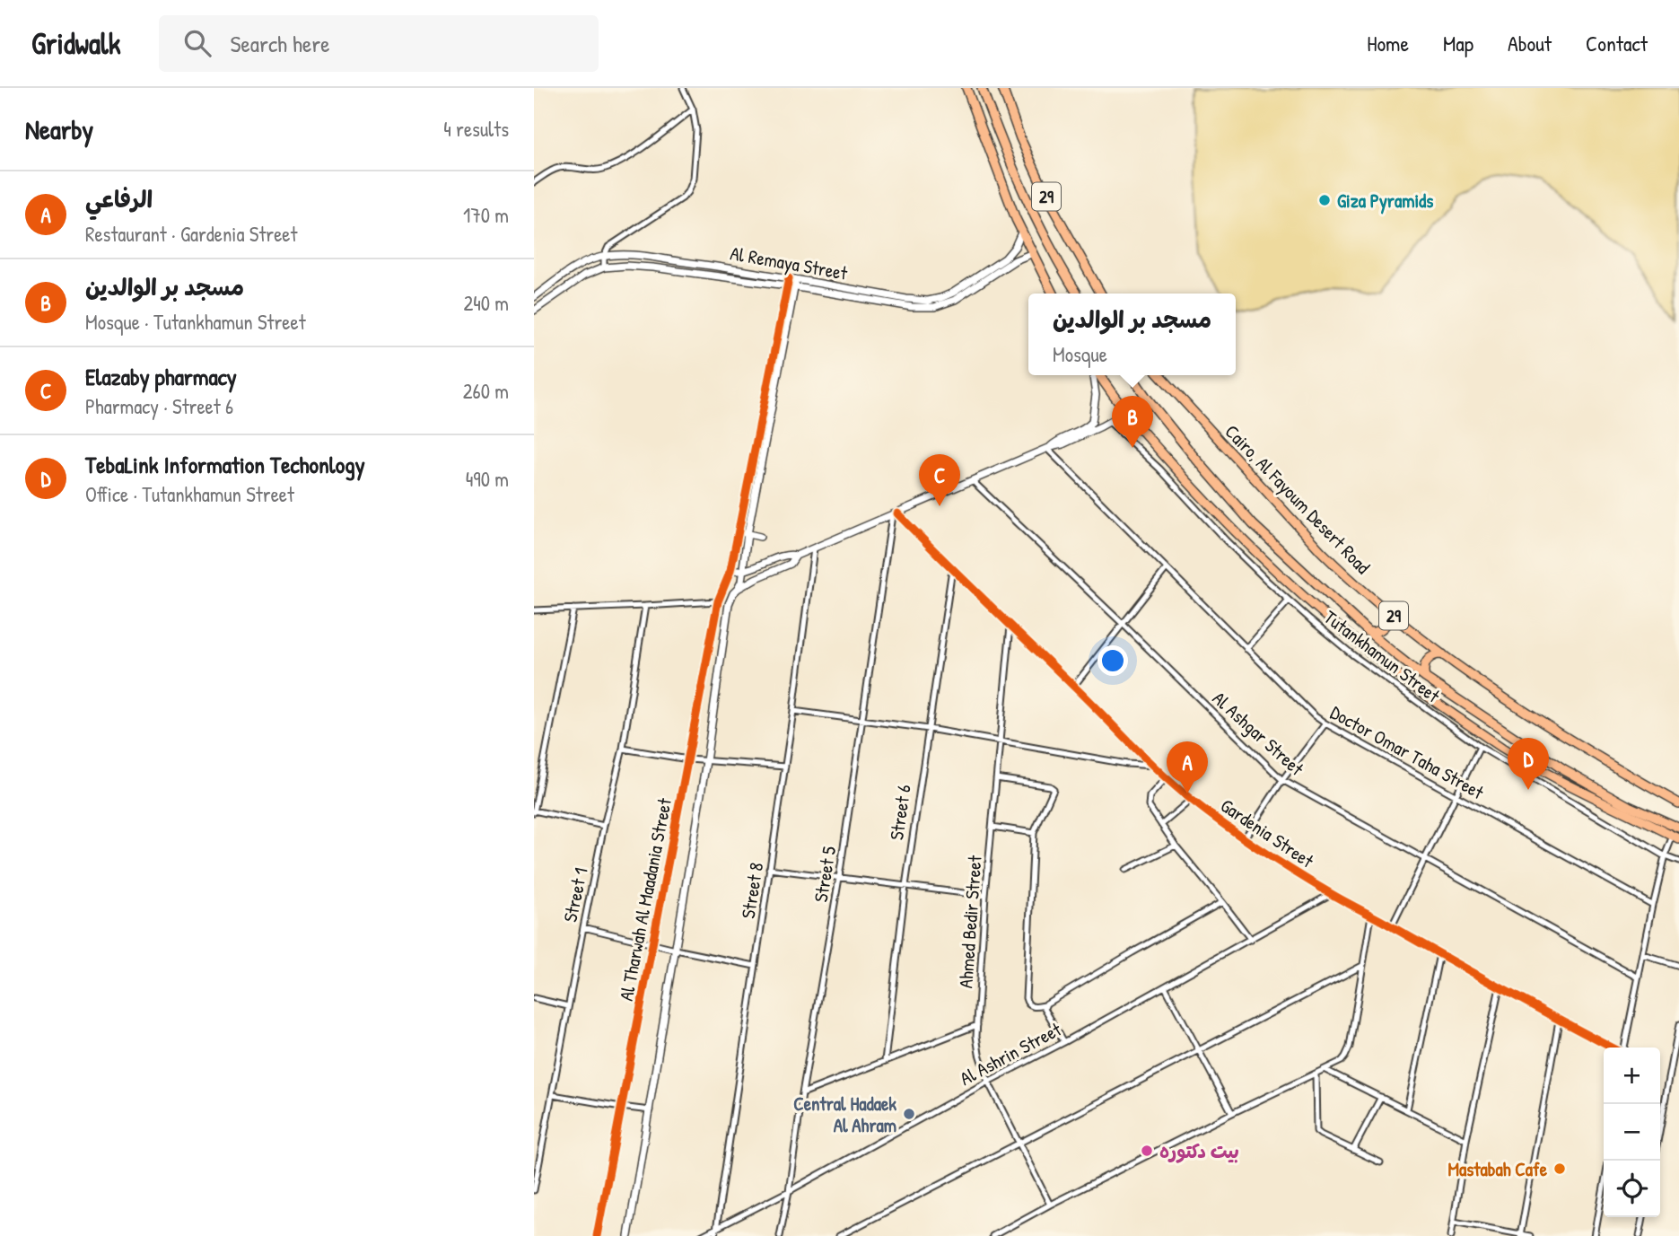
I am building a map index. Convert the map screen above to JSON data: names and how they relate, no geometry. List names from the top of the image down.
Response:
{
  "streets": {
    "main road": ["29", "Cairo, Al Fayoum Desert Road"],
    "street": [
      "Al Remaya Street",
      "Tutankhamun Street",
      "Al Ashgar Street",
      "Doctor Omar Taha Street",
      "Street 6",
      "Gardenia Street",
      "Street 5",
      "Street 8",
      "Street 1",
      "Al Tharwah Al Maadania Street",
      "Ahmed Bedir Street",
      "Al Ashrin Street"
    ]
  },
  "crossings": [
    ["Al Remaya Street", "Al Tharwah Al Maadania Street"],
    ["Street 6", "Gardenia Street"],
    ["Gardenia Street", "Street 5"],
    ["Gardenia Street", "Ahmed Bedir Street"],
    ["Gardenia Street", "Al Ashrin Street"],
    ["Street 5", "Al Ashrin Street"],
    ["Street 8", "Al Ashrin Street"],
    ["Ahmed Bedir Street", "Al Ashrin Street"]
  ],
  "places": [
    "Giza Pyramids",
    "Central Hadaek Al Ahram",
    "بيت دكتوره",
    "Mastabah Cafe"
  ],
  "page": {
    "header": "Gridwalk",
    "search": "Search here",
    "nav": [
      "Home",
      "Map",
      "About",
      "Contact"
    ],
    "heading": ["Nearby", "4 results"],
    "list": [
      {
        "mark": "A",
        "name": "الرفاعي",
        "note": "Restaurant · Gardenia Street",
        "value": "170 m"
      },
      {
        "mark": "B",
        "name": "مسجد بر الوالدين",
        "note": "Mosque · Tutankhamun Street",
        "value": "240 m"
      },
      {
        "mark": "C",
        "name": "Elazaby pharmacy",
        "note": "Pharmacy · Street 6",
        "value": "260 m"
      },
      {
        "mark": "D",
        "name": "TebaLink Information Techonlogy",
        "note": "Office · Tutankhamun Street",
        "value": "490 m"
      }
    ],
    "popup": ["مسجد بر الوالدين", "Mosque"],
    "pins": [
      "B",
      "C",
      "D",
      "A"
    ],
    "map_buttons": ["+", "−"]
  }
}
